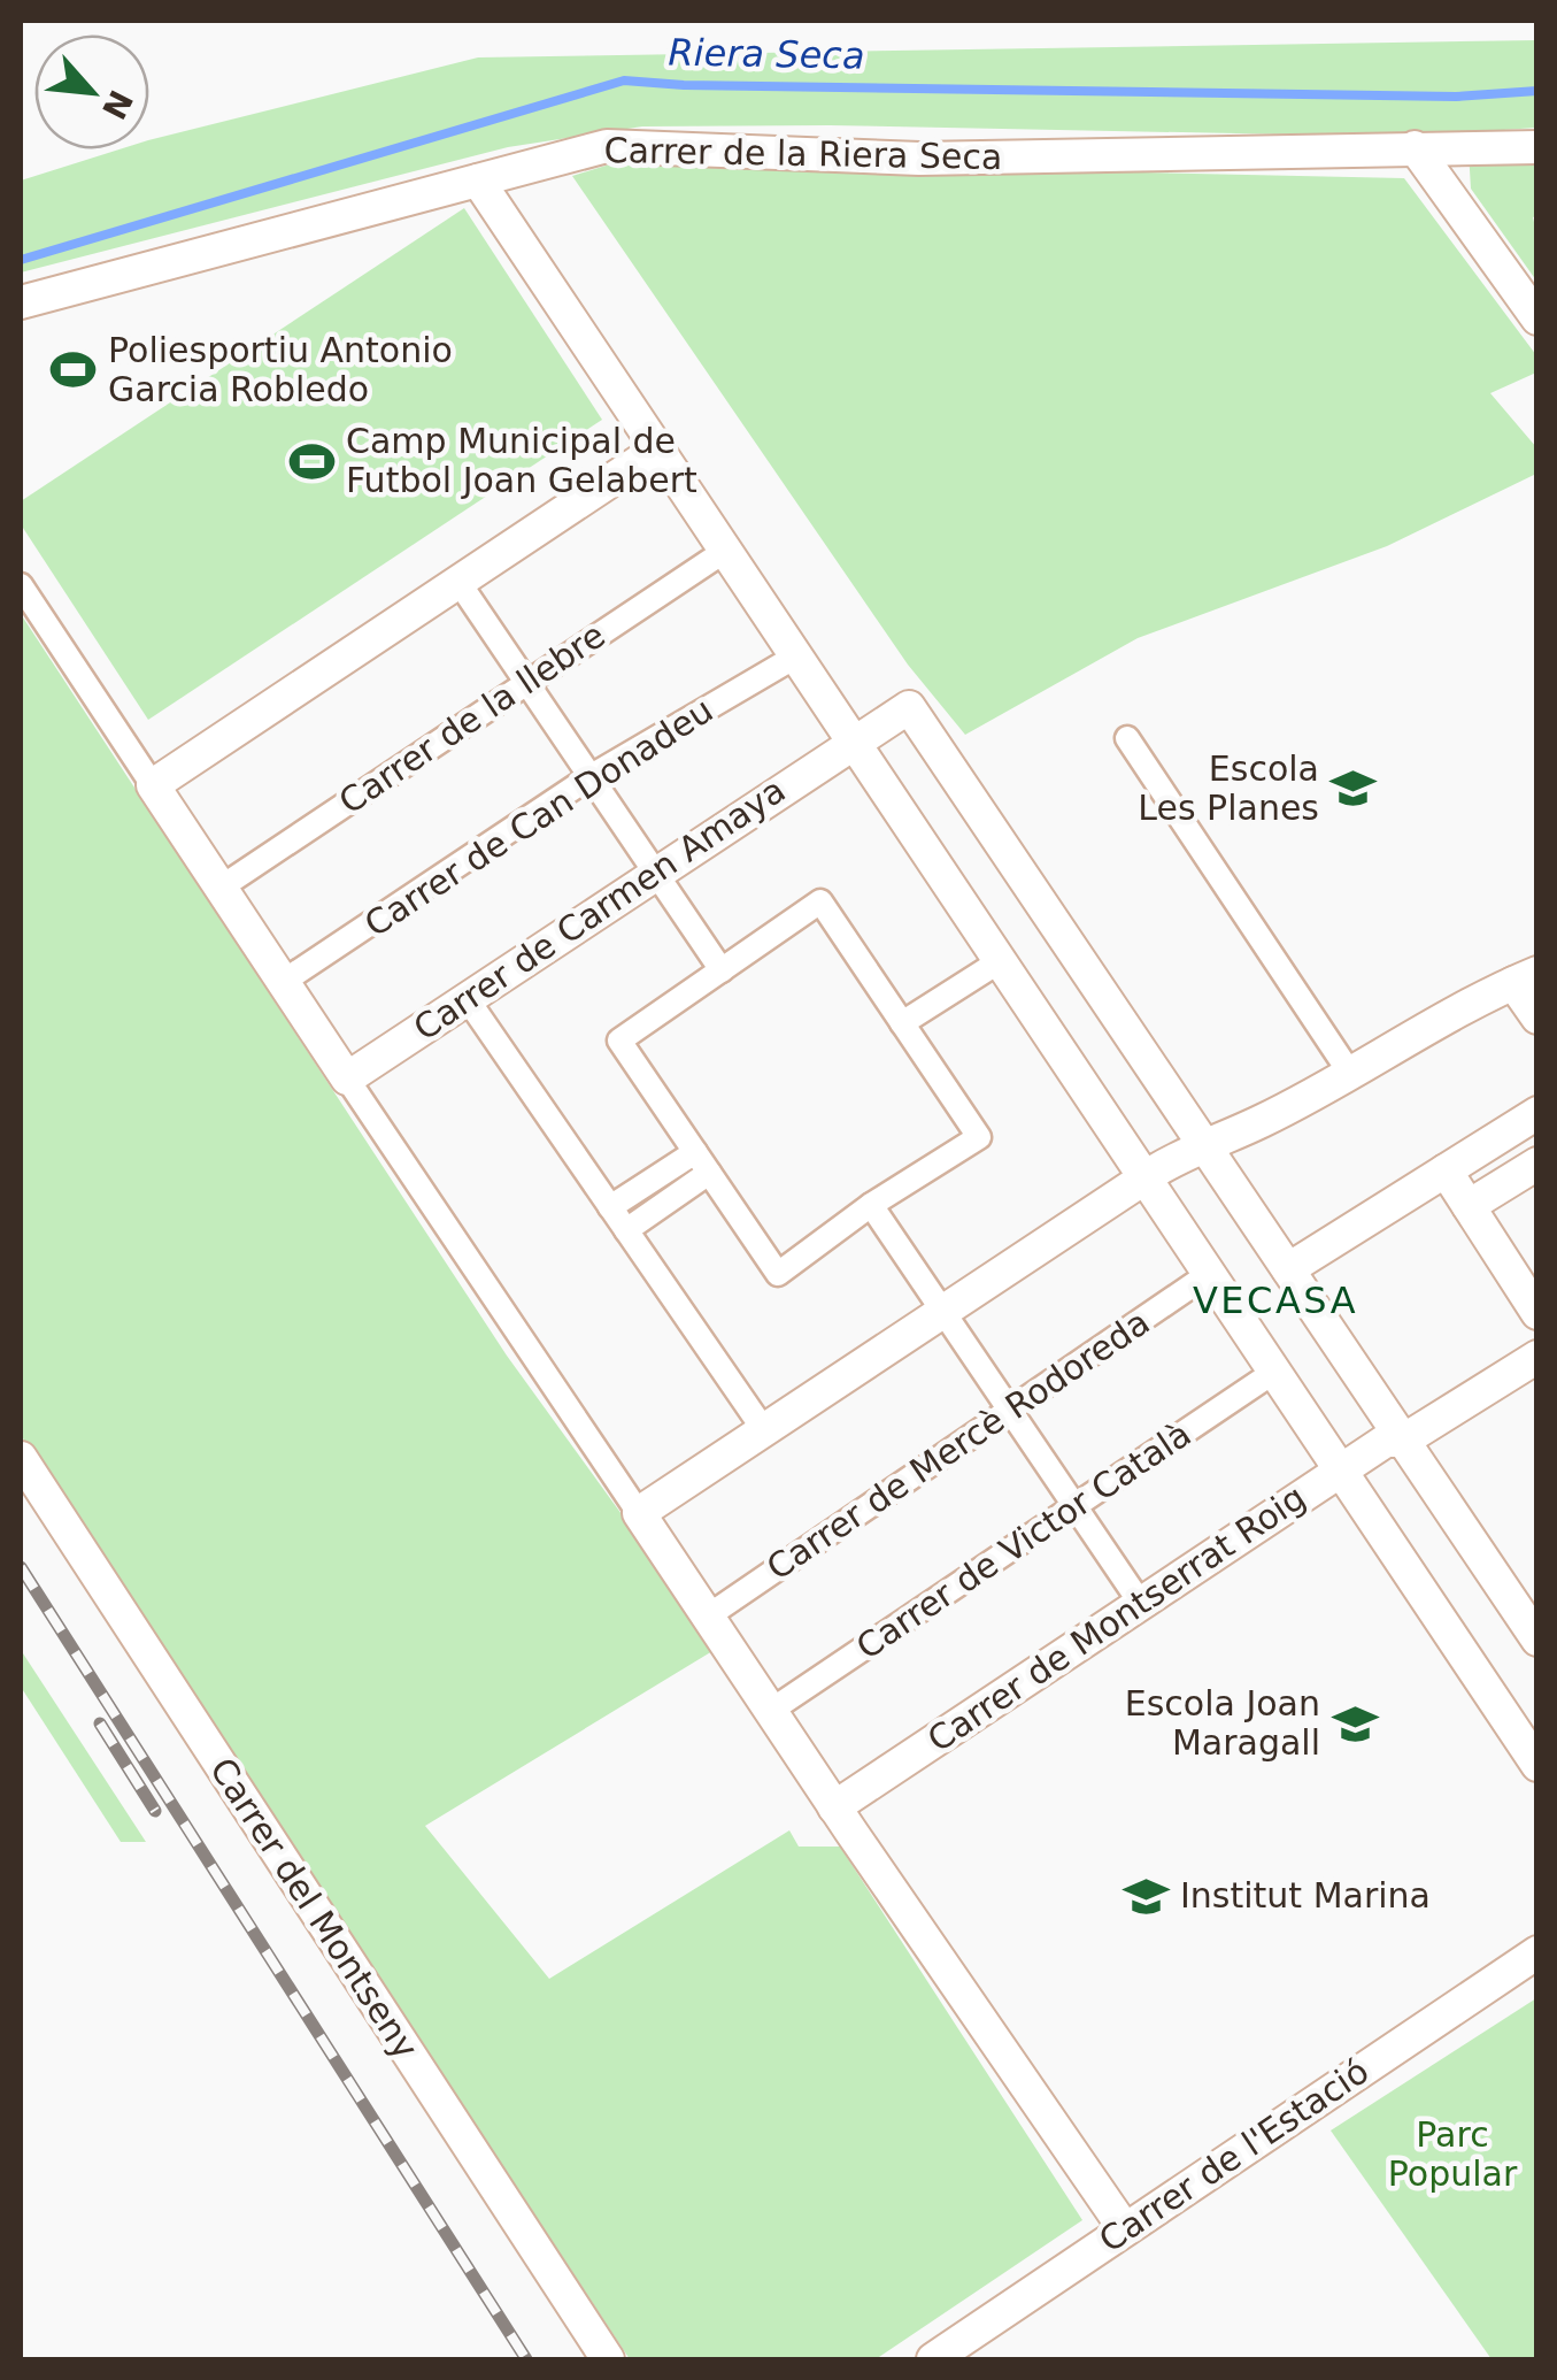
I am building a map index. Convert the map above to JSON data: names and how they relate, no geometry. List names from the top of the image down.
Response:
{
  "streets": {
    "street": [
      "Carrer de la Riera Seca",
      "Carrer de la llebre",
      "Carrer de Can Donadeu",
      "Carrer de Carmen Amaya",
      "Carrer de Mercè Rodoreda",
      "Carrer de Victor Català",
      "Carrer de Montserrat Roig",
      "Carrer del Montseny",
      "Carrer de l'Estació"
    ]
  },
  "districts": ["VECASA"],
  "water": ["Riera Seca"],
  "parks": ["Parc Popular"],
  "places": {
    "sports": ["Poliesportiu Antonio Garcia Robledo", "Camp Municipal de Futbol Joan Gelabert"],
    "school or university": ["Escola Les Planes", "Escola Joan Maragall", "Institut Marina"]
  },
  "north": "bottom right"
}
